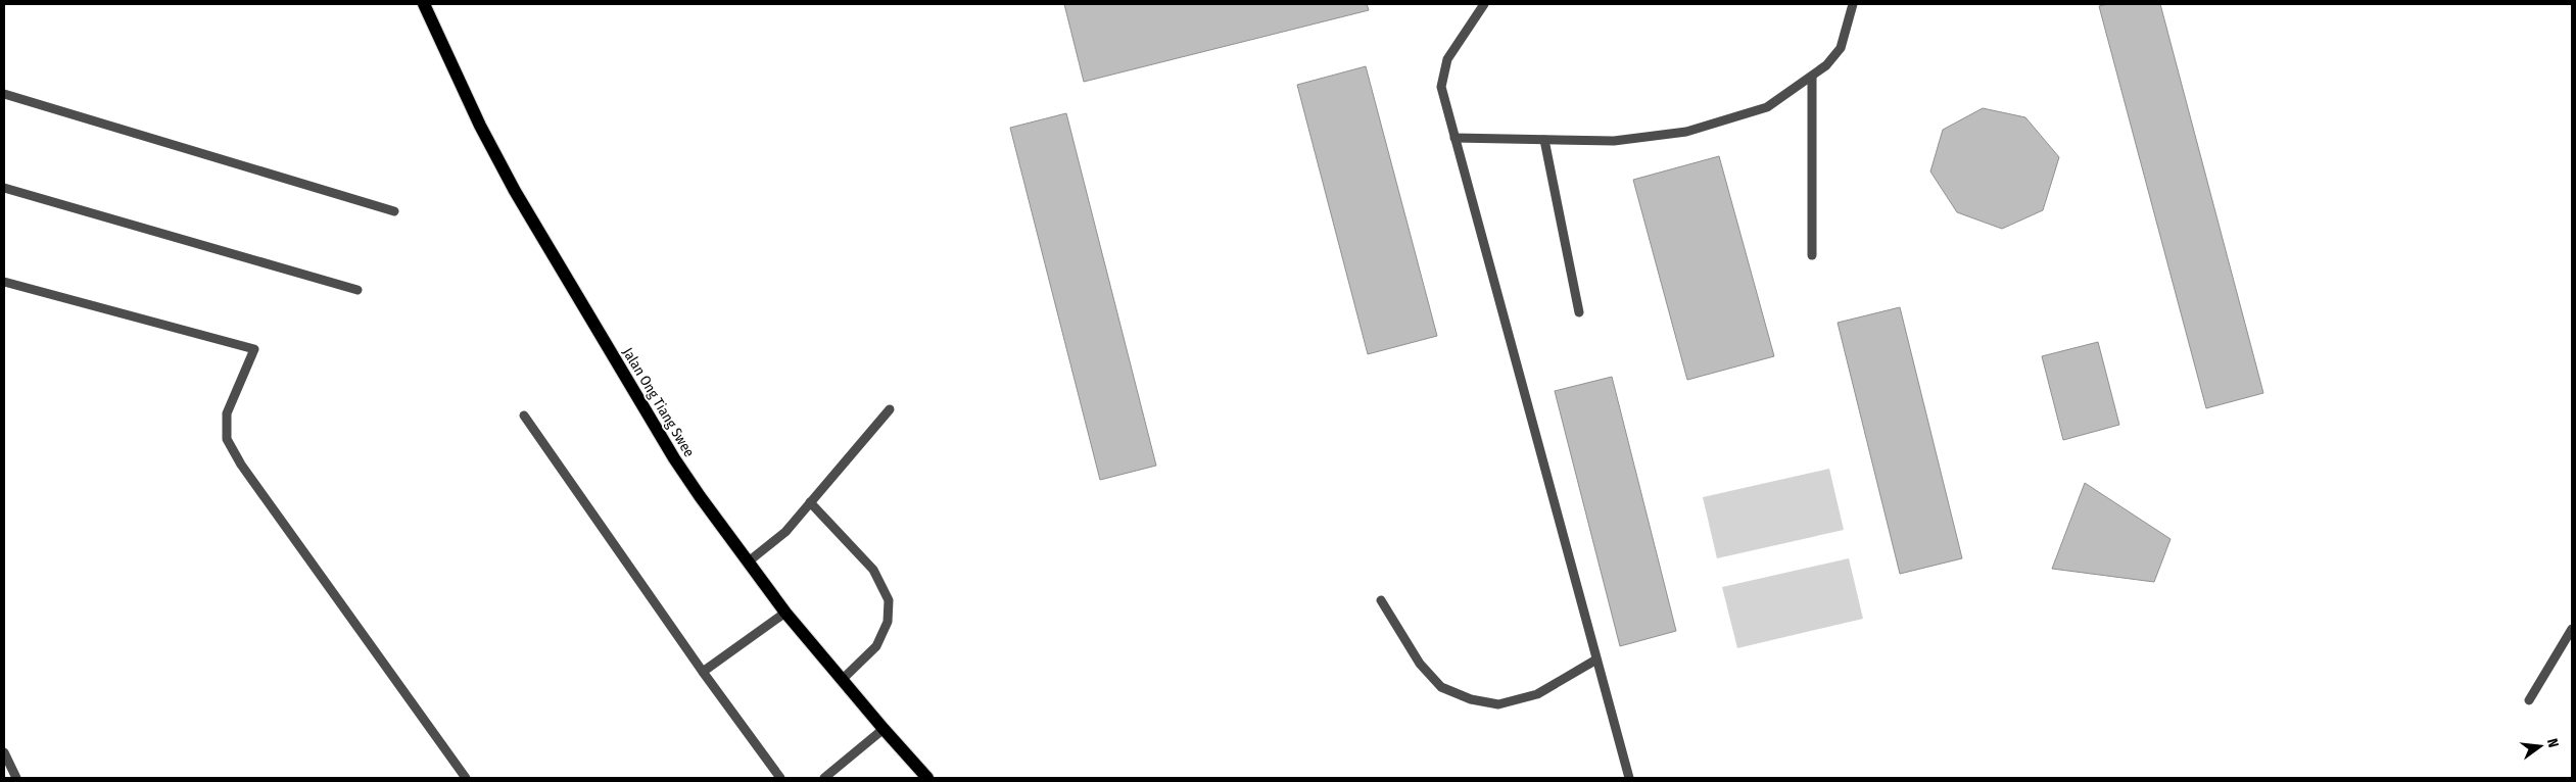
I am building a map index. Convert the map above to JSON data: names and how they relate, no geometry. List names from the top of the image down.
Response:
{
  "streets": {
    "main road": ["Jalan Ong Tiang Swee"]
  },
  "north": "right"
}
